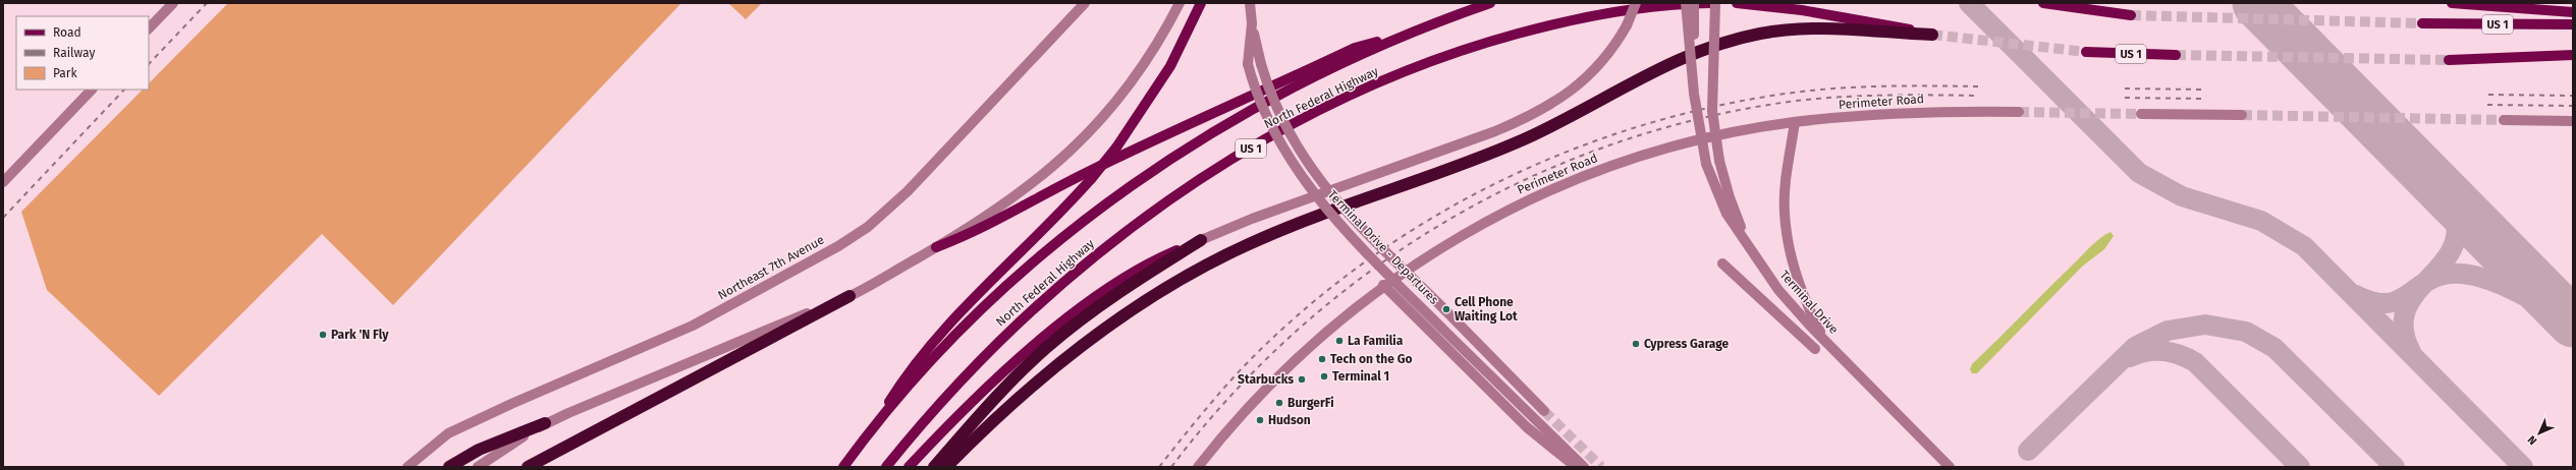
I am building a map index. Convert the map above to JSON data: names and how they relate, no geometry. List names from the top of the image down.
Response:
{
  "streets": {
    "main road": ["US 1", "North Federal Highway"],
    "street": [
      "Perimeter Road",
      "Terminal Drive - Departures",
      "Northeast 7th Avenue",
      "Terminal Drive"
    ]
  },
  "places": [
    "Cell Phone Waiting Lot",
    "Park 'N Fly",
    "La Familia",
    "Cypress Garage",
    "Tech on the Go",
    "Terminal 1",
    "Starbucks",
    "BurgerFi",
    "Hudson"
  ],
  "legend": ["Road", "Railway", "Park"],
  "north": "bottom left"
}
